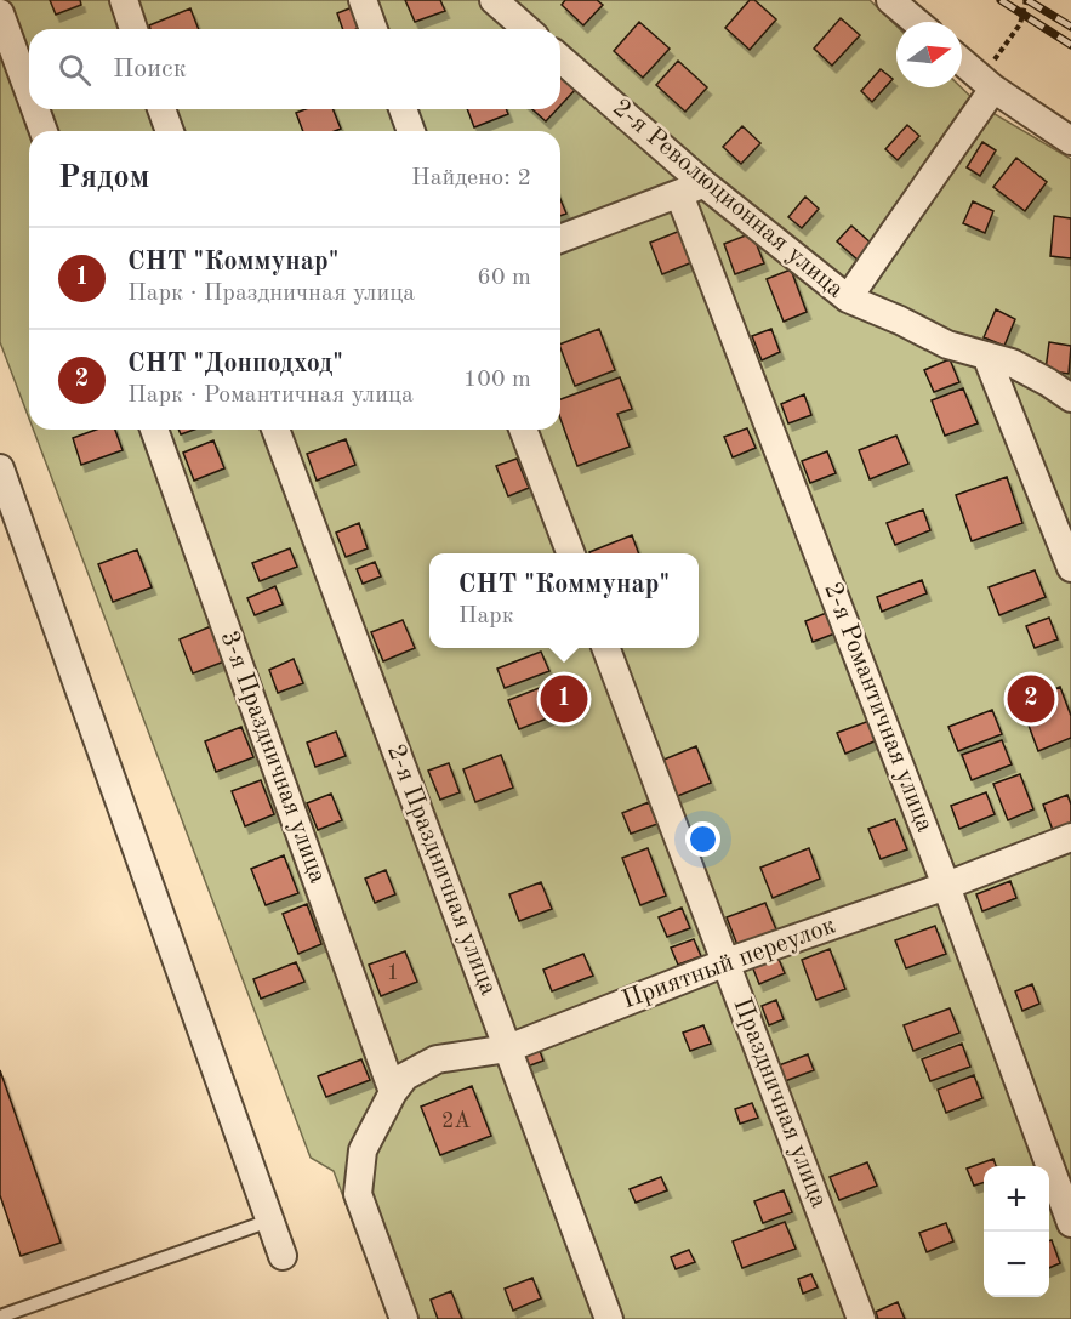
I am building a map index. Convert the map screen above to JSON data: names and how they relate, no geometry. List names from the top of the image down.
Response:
{
  "streets": {
    "street": [
      "2-я Революционная улица",
      "2-я Романтичная улица",
      "3-я Праздничная улица",
      "2-я Праздничная улица",
      "Приятный переулок",
      "Праздничная улица"
    ]
  },
  "crossings": [
    ["2-я Романтичная улица", "Приятный переулок"],
    ["3-я Праздничная улица", "Приятный переулок"],
    ["2-я Праздничная улица", "Приятный переулок"],
    ["Приятный переулок", "Праздничная улица"]
  ],
  "house_numbers": ["1", "2А"],
  "north": "right",
  "page": {
    "search": "Поиск",
    "heading": ["Рядом", "Найдено: 2"],
    "list": [
      {
        "mark": "1",
        "name": "СНТ \"Коммунар\"",
        "note": "Парк · Праздничная улица",
        "value": "60 m"
      },
      {
        "mark": "2",
        "name": "СНТ \"Донподход\"",
        "note": "Парк · Романтичная улица",
        "value": "100 m"
      }
    ],
    "popup": ["СНТ \"Коммунар\"", "Парк"],
    "pins": ["1", "2"],
    "map_buttons": ["+", "−"]
  }
}
